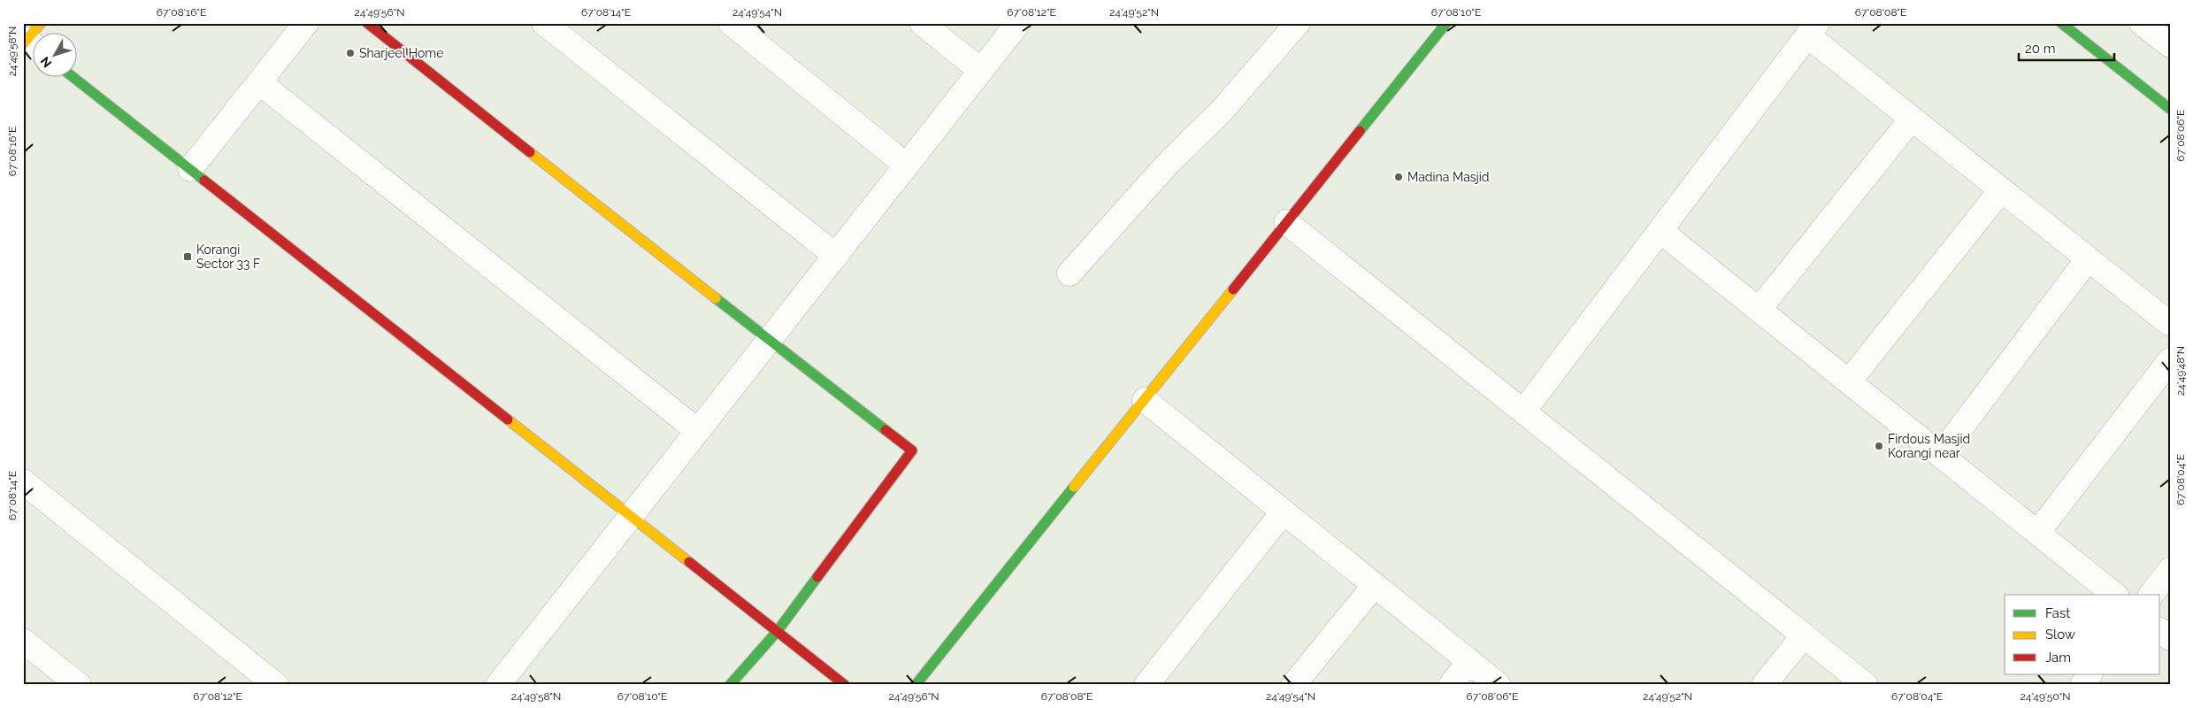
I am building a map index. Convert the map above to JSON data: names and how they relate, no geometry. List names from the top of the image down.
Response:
{
  "places": {
    "other": ["Sharjeel Home", "Madina Masjid", "Firdous Masjid Korangi near"],
    "transit": ["Korangi Sector 33 F"]
  },
  "legend": ["Fast", "Slow", "Jam"],
  "scale_bar": "20 m",
  "north": "bottom left",
  "coordinates": [
    "67°08'16\"E",
    "24°49'56\"N",
    "67°08'14\"E",
    "24°49'54\"N",
    "67°08'12\"E",
    "24°49'52\"N",
    "67°08'10\"E",
    "67°08'08\"E",
    "24°49'58\"N",
    "67°08'06\"E",
    "24°49'48\"N",
    "67°08'04\"E",
    "24°49'50\"N"
  ]
}
